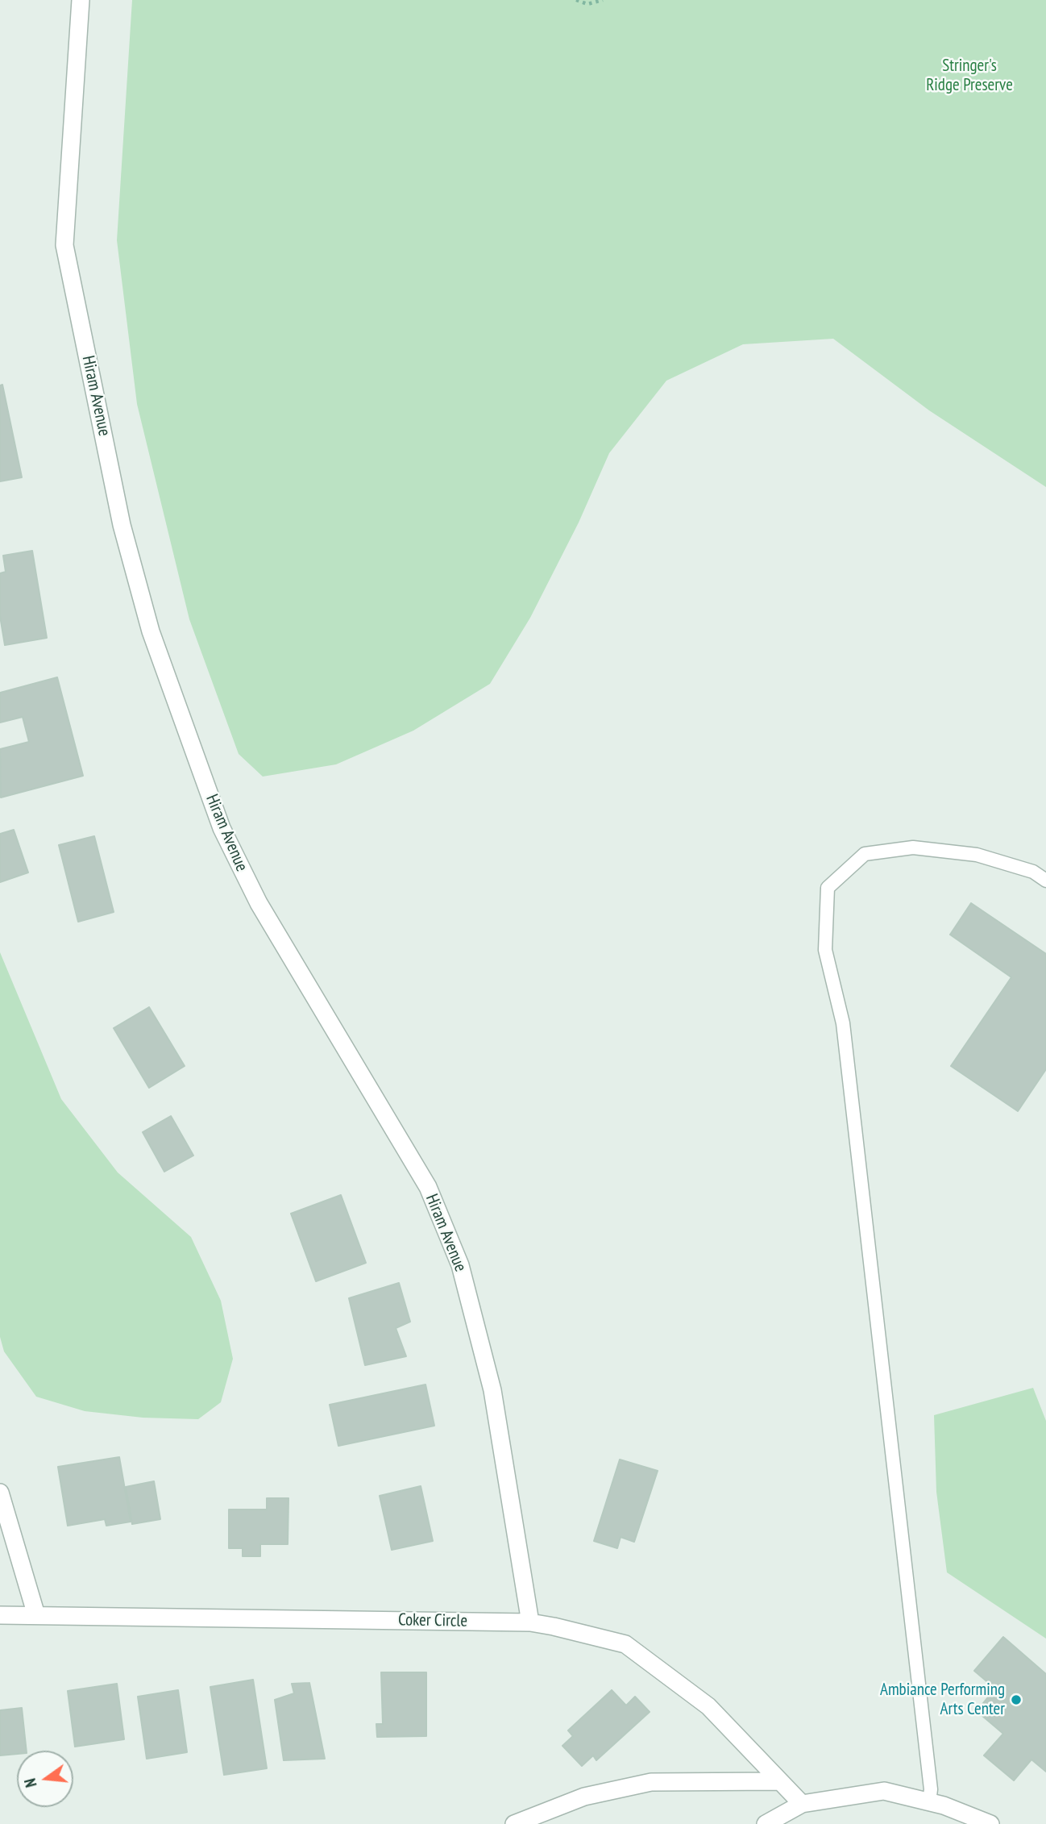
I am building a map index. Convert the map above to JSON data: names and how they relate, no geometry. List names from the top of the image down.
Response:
{
  "streets": {
    "street": ["Hiram Avenue", "Coker Circle"]
  },
  "crossings": [
    ["Hiram Avenue", "Coker Circle"]
  ],
  "parks": ["Stringer's Ridge Preserve"],
  "places": ["Ambiance Performing Arts Center"],
  "north": "left"
}
